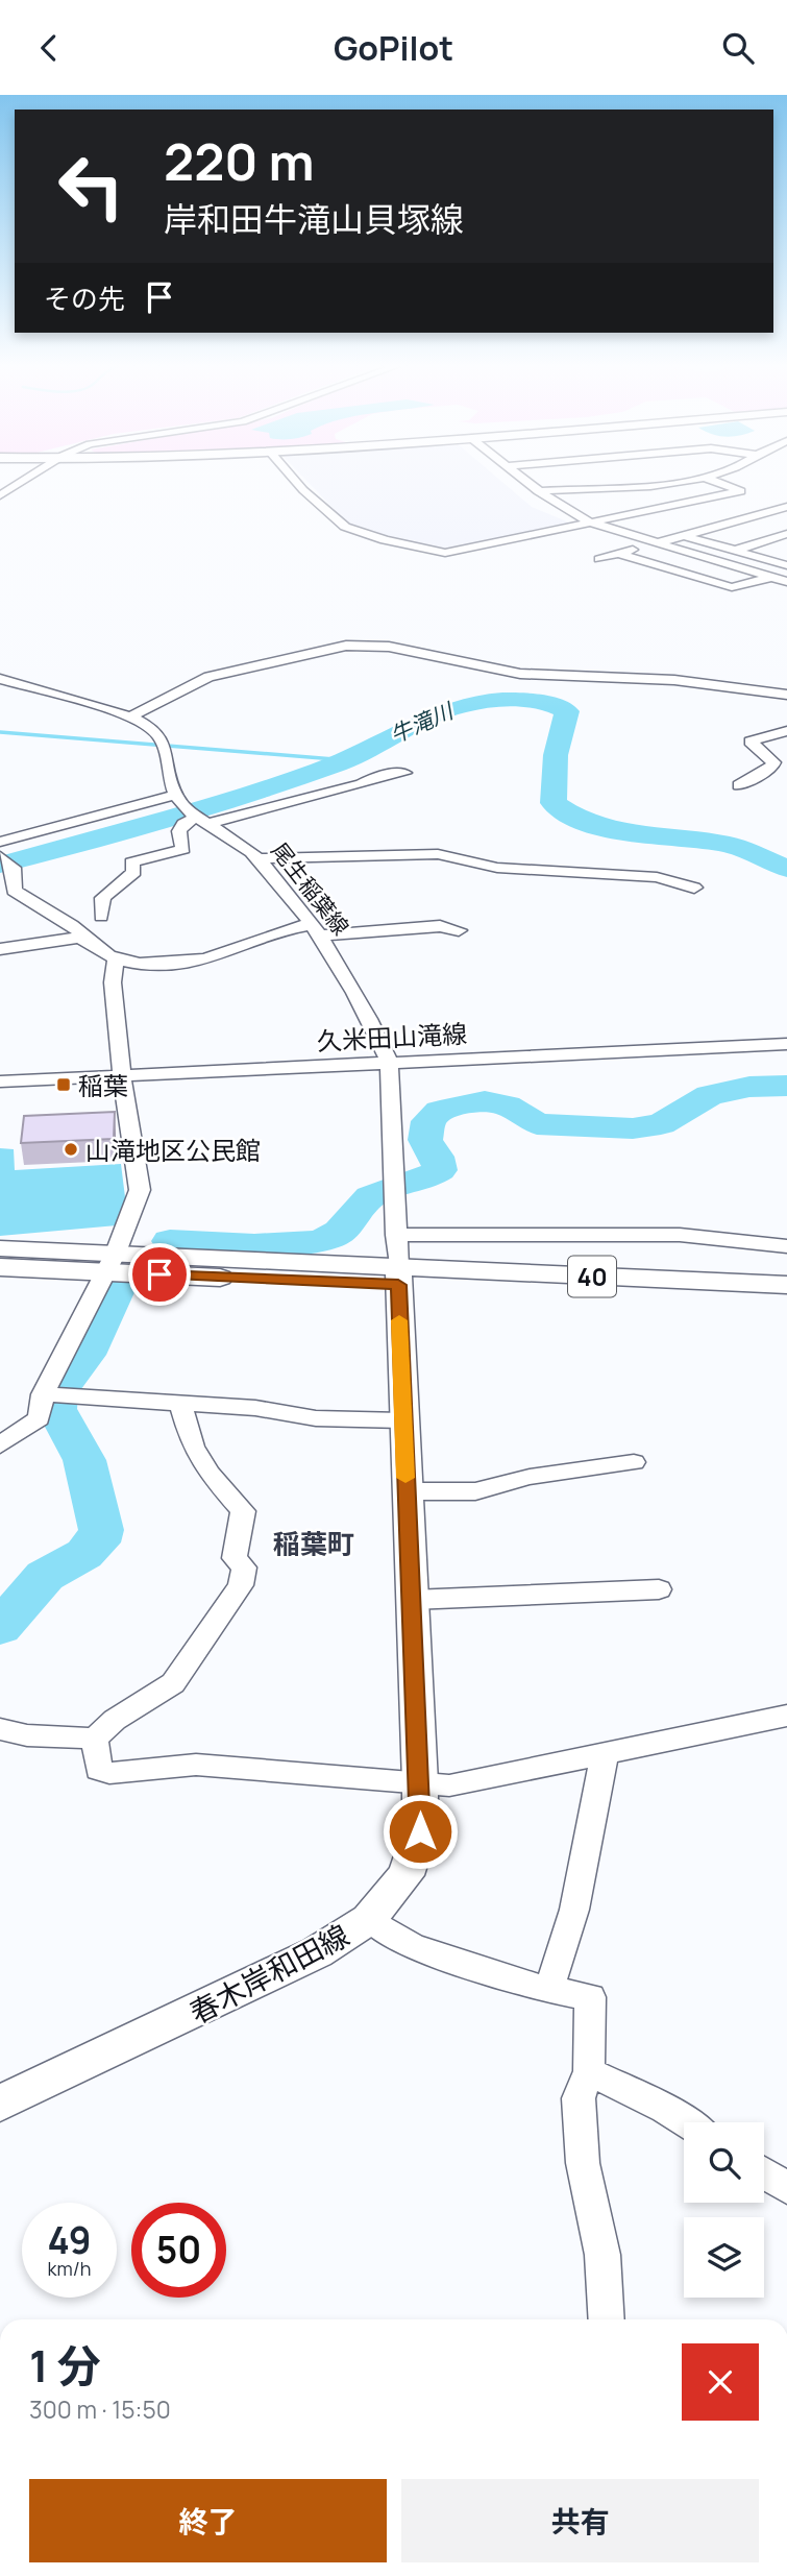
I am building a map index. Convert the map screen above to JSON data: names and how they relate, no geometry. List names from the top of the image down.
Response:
{
  "streets": {
    "main road": ["40", "春木岸和田線"],
    "street": ["尾生稲葉線", "久米田山滝線"]
  },
  "crossings": [
    ["尾生稲葉線", "久米田山滝線"],
    ["尾生稲葉線", "40"],
    ["尾生稲葉線", "春木岸和田線"],
    ["40", "春木岸和田線"]
  ],
  "districts": ["稲葉町"],
  "water": ["牛滝川"],
  "places": {
    "transit": ["稲葉"],
    "other": ["山滝地区公民館"]
  },
  "page": {
    "header": "GoPilot",
    "turn": ["220 m", "岸和田牛滝山貝塚線"],
    "then": "その先",
    "speed": "49 km/h",
    "limit": "50",
    "heading": ["1 分", "300 m · 15:50"],
    "buttons": ["終了", "共有"]
  }
}
